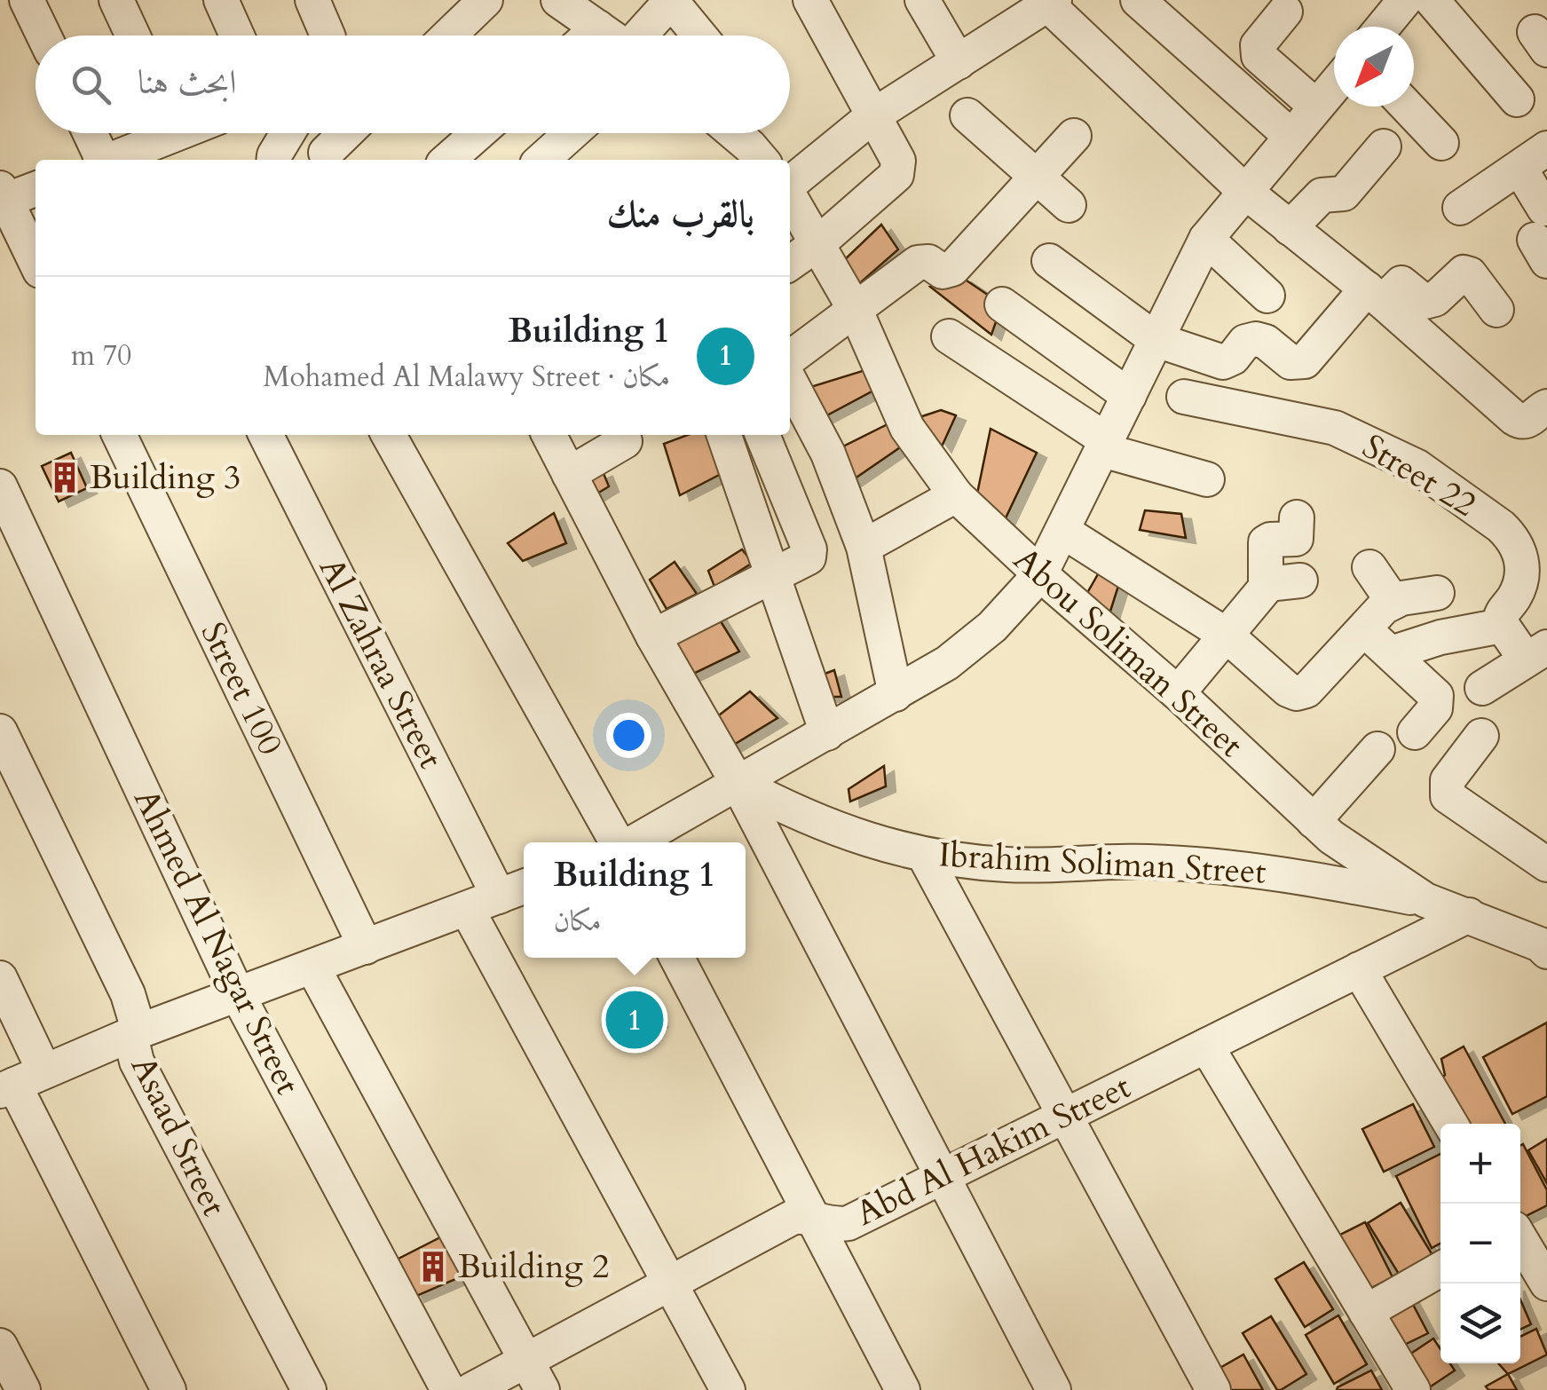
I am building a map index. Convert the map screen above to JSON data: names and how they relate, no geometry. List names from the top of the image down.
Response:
{
  "streets": {
    "street": [
      "Street 22",
      "Abou Soliman Street",
      "Al Zahraa Street",
      "Street 100",
      "Ibrahim Soliman Street",
      "Ahmed Al Nagar Street",
      "Asaad Street",
      "Abd Al Hakim Street"
    ]
  },
  "crossings": [
    ["Abou Soliman Street", "Ibrahim Soliman Street"],
    ["Abou Soliman Street", "Abd Al Hakim Street"]
  ],
  "places": {
    "building": ["Building 3", "Building 2"]
  },
  "north": "bottom left",
  "page": {
    "search": "ابحث هنا",
    "heading": "بالقرب منك",
    "list": [
      {
        "mark": "1",
        "name": "Building 1",
        "note": "مكان · Mohamed Al Malawy Street",
        "value": "70 m"
      }
    ],
    "popup": ["Building 1", "مكان"],
    "pins": "1",
    "map_buttons": ["+", "−"]
  }
}
